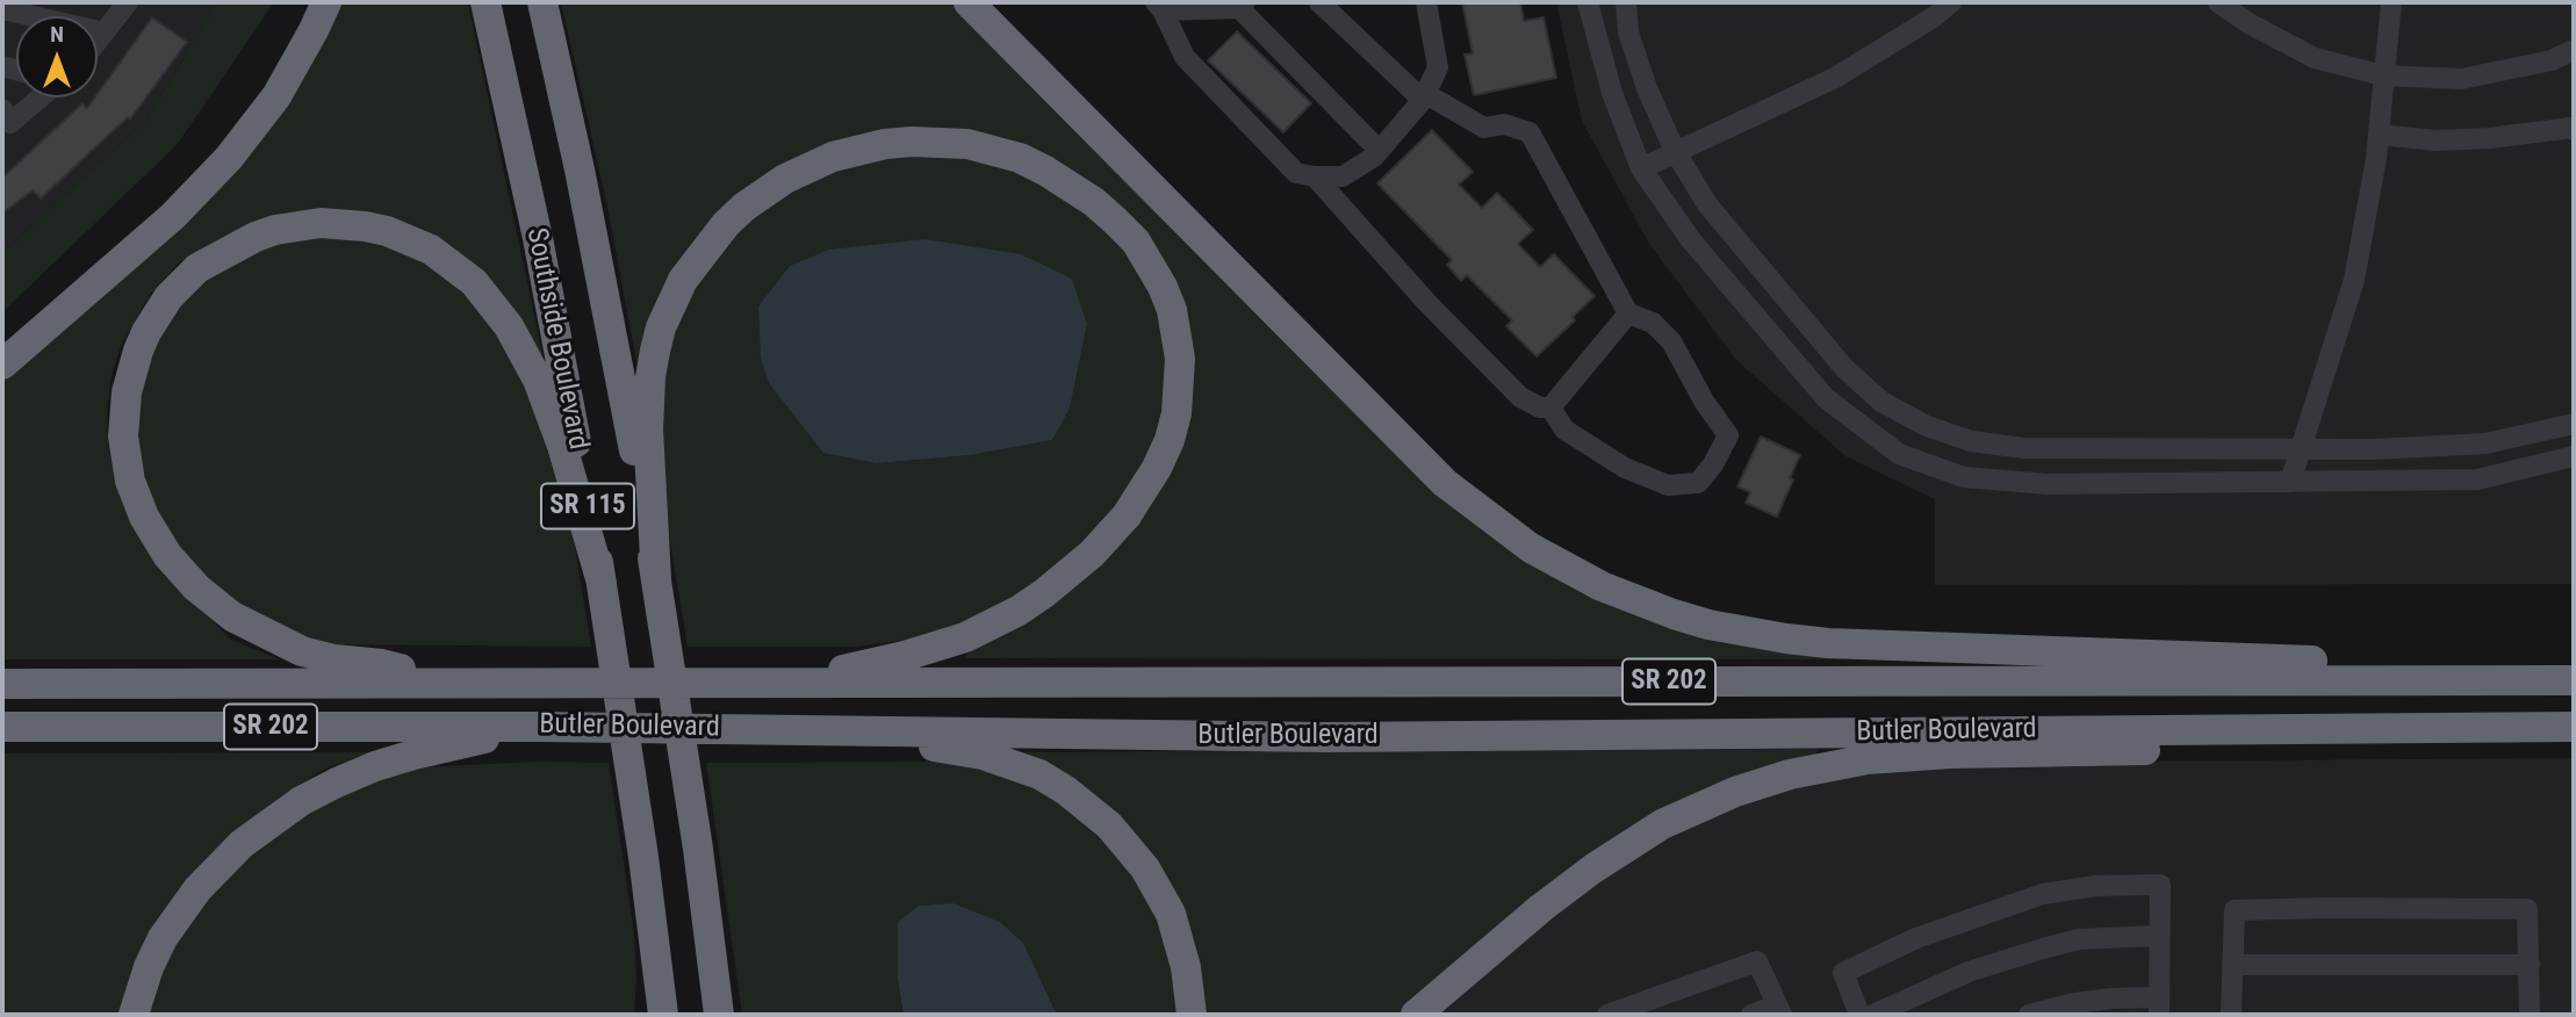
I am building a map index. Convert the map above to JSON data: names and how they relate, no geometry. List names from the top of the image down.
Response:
{
  "streets": {
    "highway": [
      "Southside Boulevard",
      "SR 115",
      "SR 202",
      "Butler Boulevard"
    ]
  },
  "north": "top"
}
